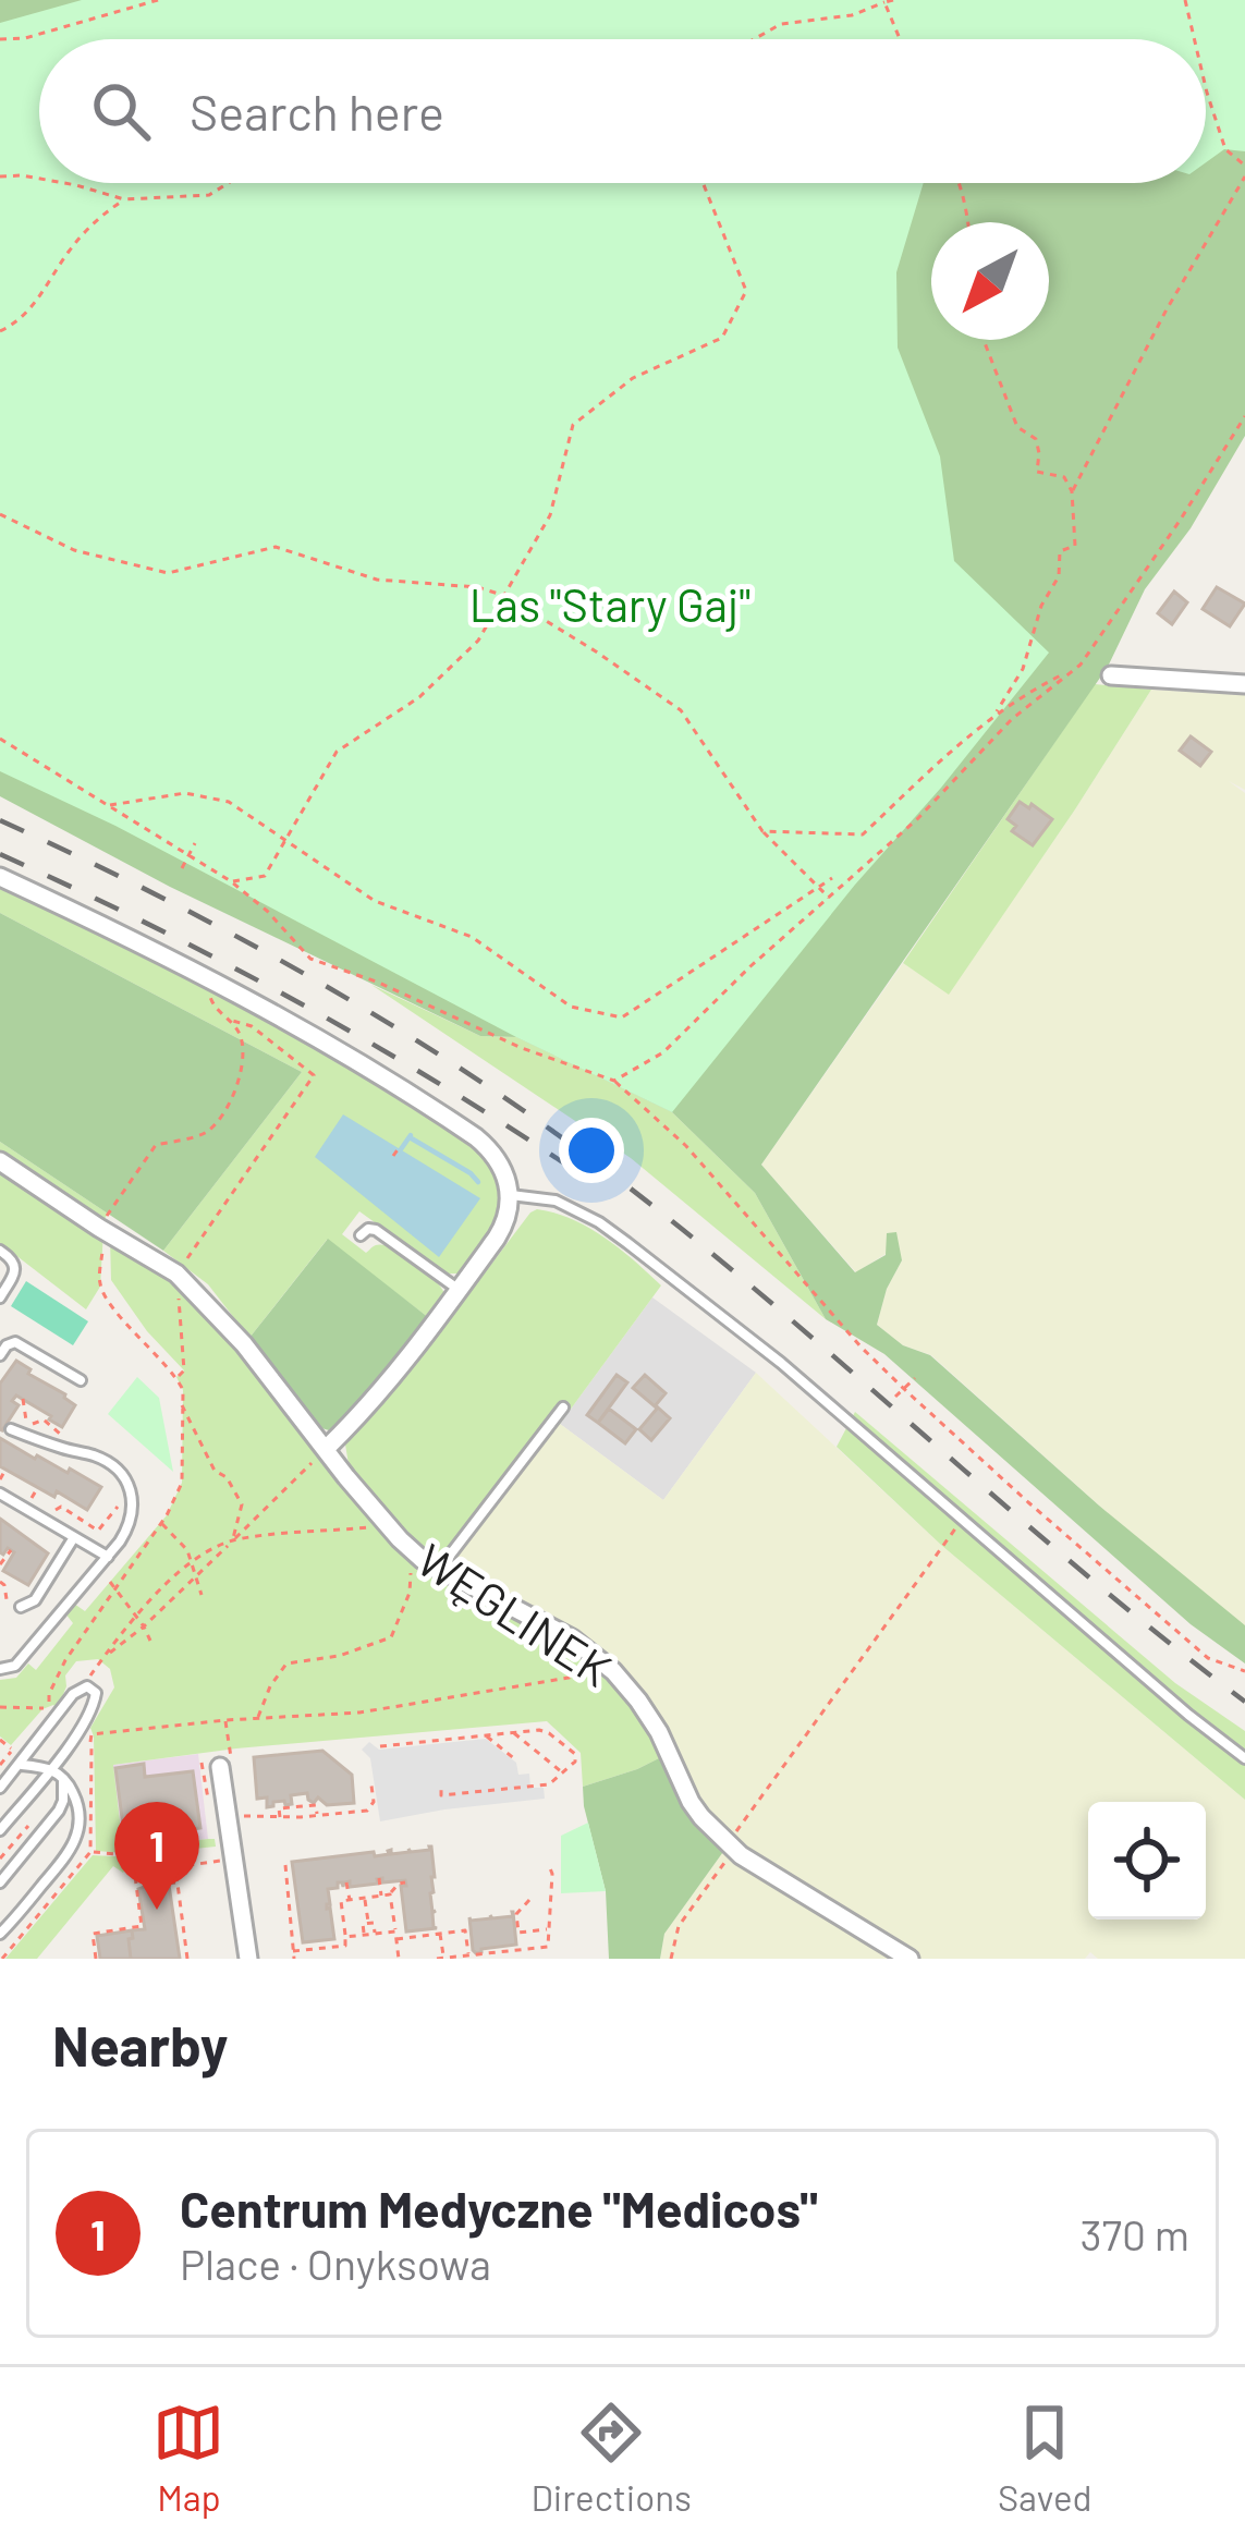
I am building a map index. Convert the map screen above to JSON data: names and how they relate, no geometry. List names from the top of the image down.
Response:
{
  "streets": {
    "street": ["WĘGLINEK"]
  },
  "parks": ["Las \"Stary Gaj\""],
  "north": "bottom left",
  "page": {
    "search": "Search here",
    "pins": "1",
    "heading": "Nearby",
    "list": [
      {
        "mark": "1",
        "name": "Centrum Medyczne \"Medicos\"",
        "note": "Place · Onyksowa",
        "value": "370 m"
      }
    ],
    "nav": ["Map", "Directions", "Saved"]
  }
}
